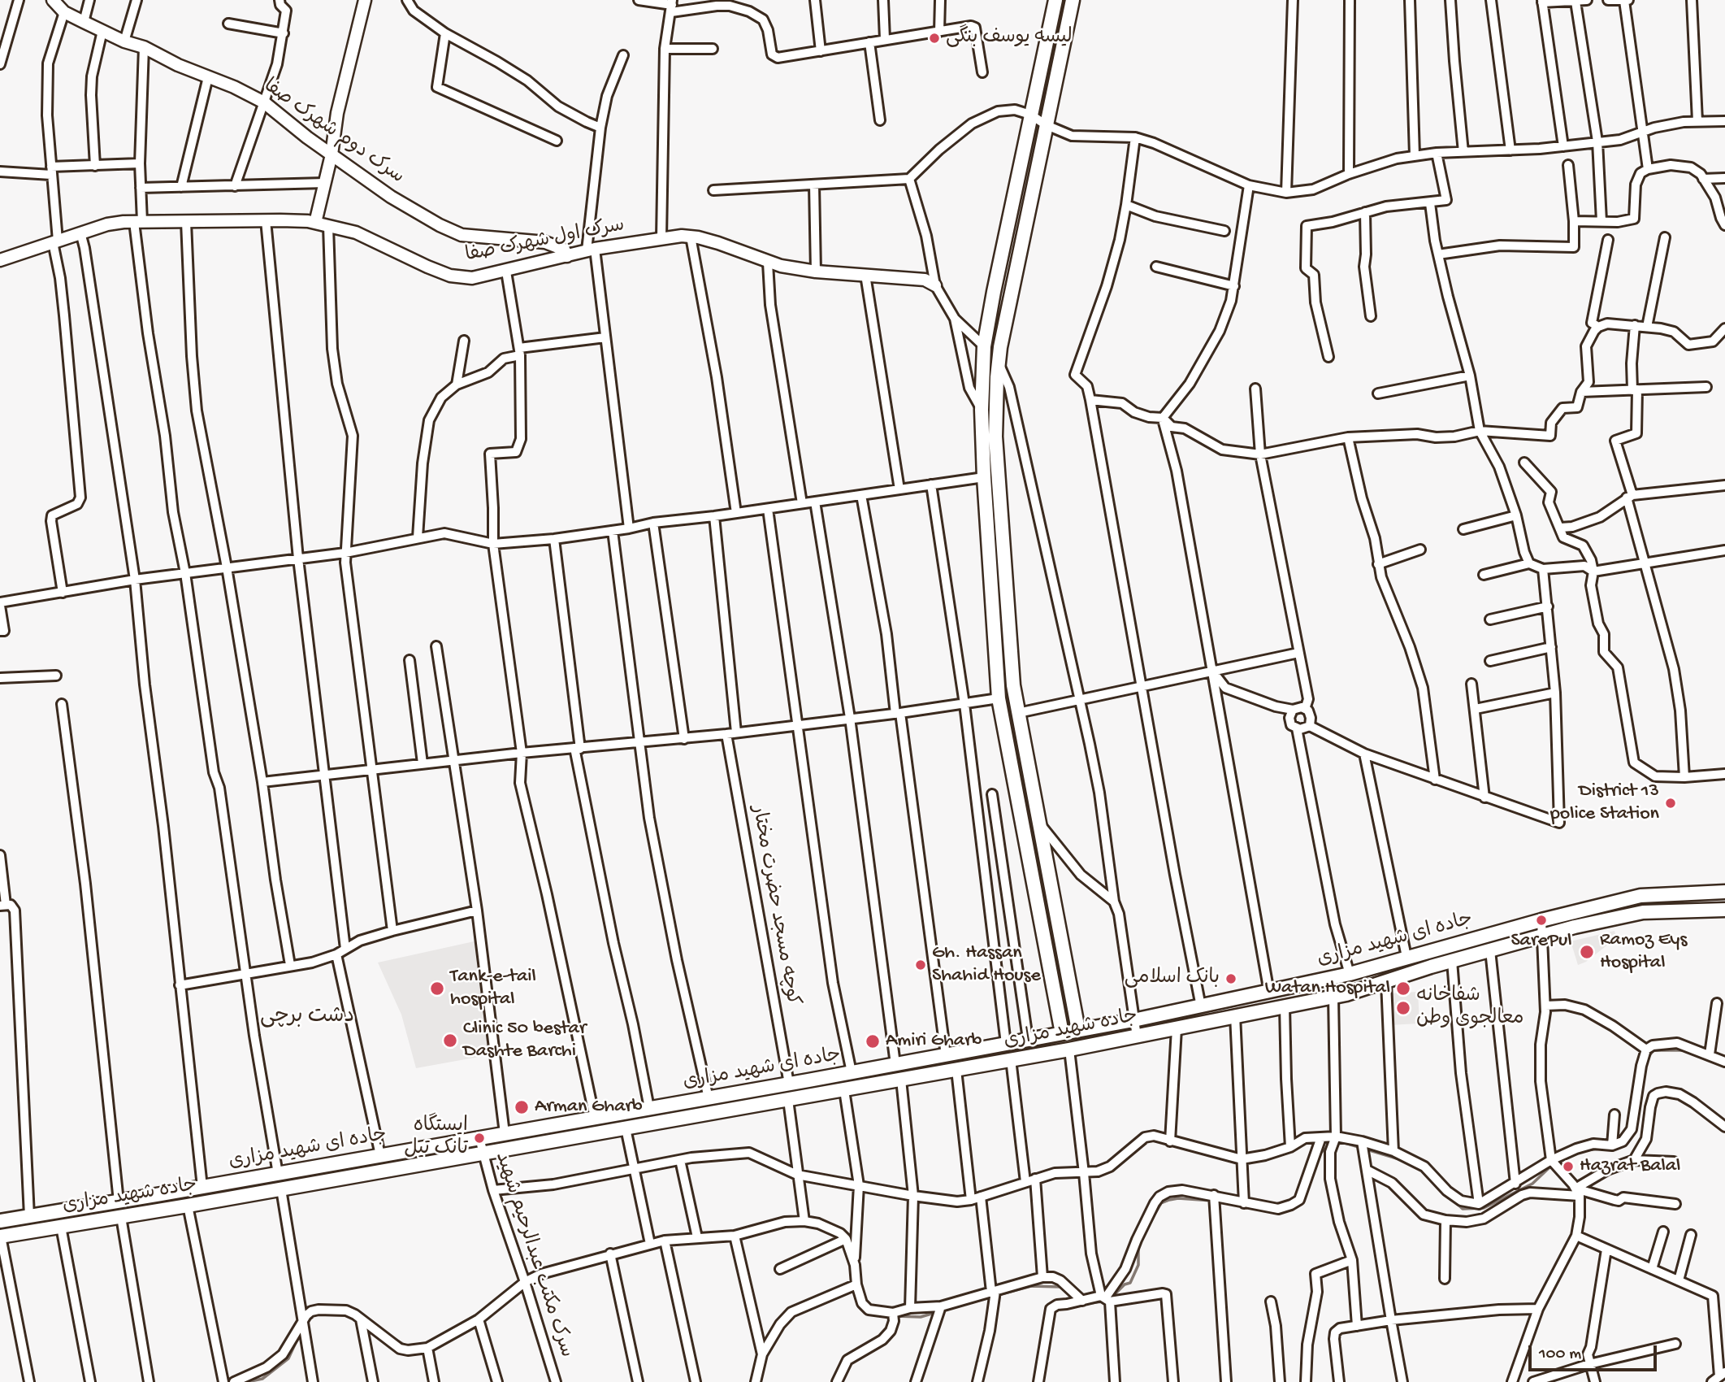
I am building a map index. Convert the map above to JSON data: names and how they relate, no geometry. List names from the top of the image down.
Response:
{
  "streets": {
    "main road": ["جاده ای شهید مزاری", "جاده شهید مزاری"],
    "street": [
      "سرک دوم شهرک صفا",
      "سرک اول شهرک صفا",
      "کوچه مسجد حضرت مختار",
      "سرک مکتب عبدالرحیم شهید"
    ]
  },
  "crossings": [
    ["سرک دوم شهرک صفا", "سرک اول شهرک صفا"],
    ["کوچه مسجد حضرت مختار", "جاده ای شهید مزاری"],
    ["جاده ای شهید مزاری", "جاده شهید مزاری"],
    ["جاده ای شهید مزاری", "سرک مکتب عبدالرحیم شهید"],
    ["جاده شهید مزاری", "سرک مکتب عبدالرحیم شهید"]
  ],
  "districts": ["دشت برچی"],
  "places": [
    "لیسه یوسف بنگی",
    "District 13 police Station",
    "SarePul",
    "Ramoz Eys Hospital",
    "Gh. Hassan Shahid House",
    "بانک اسلامی",
    "Tank-e-tail hospital",
    "Watan Hospital",
    "شفاخانه معالجوی وطن",
    "Clinic 50 bestar Dashte Barchi",
    "Amiri Gharb",
    "Arman Gharb",
    "ایستگاه تانک تیل",
    "Hazrat Balal"
  ],
  "scale_bar": "100 m"
}
